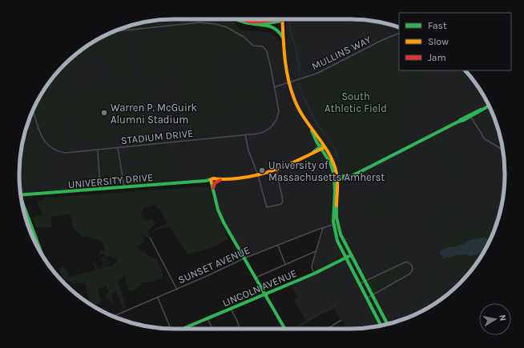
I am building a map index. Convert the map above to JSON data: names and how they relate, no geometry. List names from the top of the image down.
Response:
{
  "streets": {
    "main road": ["UNIVERSITY DRIVE", "LINCOLN AVENUE"],
    "street": ["MULLINS WAY", "STADIUM DRIVE", "SUNSET AVENUE"]
  },
  "parks": ["South Athletic Field"],
  "places": ["Warren P. McGuirk Alumni Stadium", "University of Massachusetts Amherst"],
  "legend": ["Fast", "Slow", "Jam"],
  "north": "right"
}
